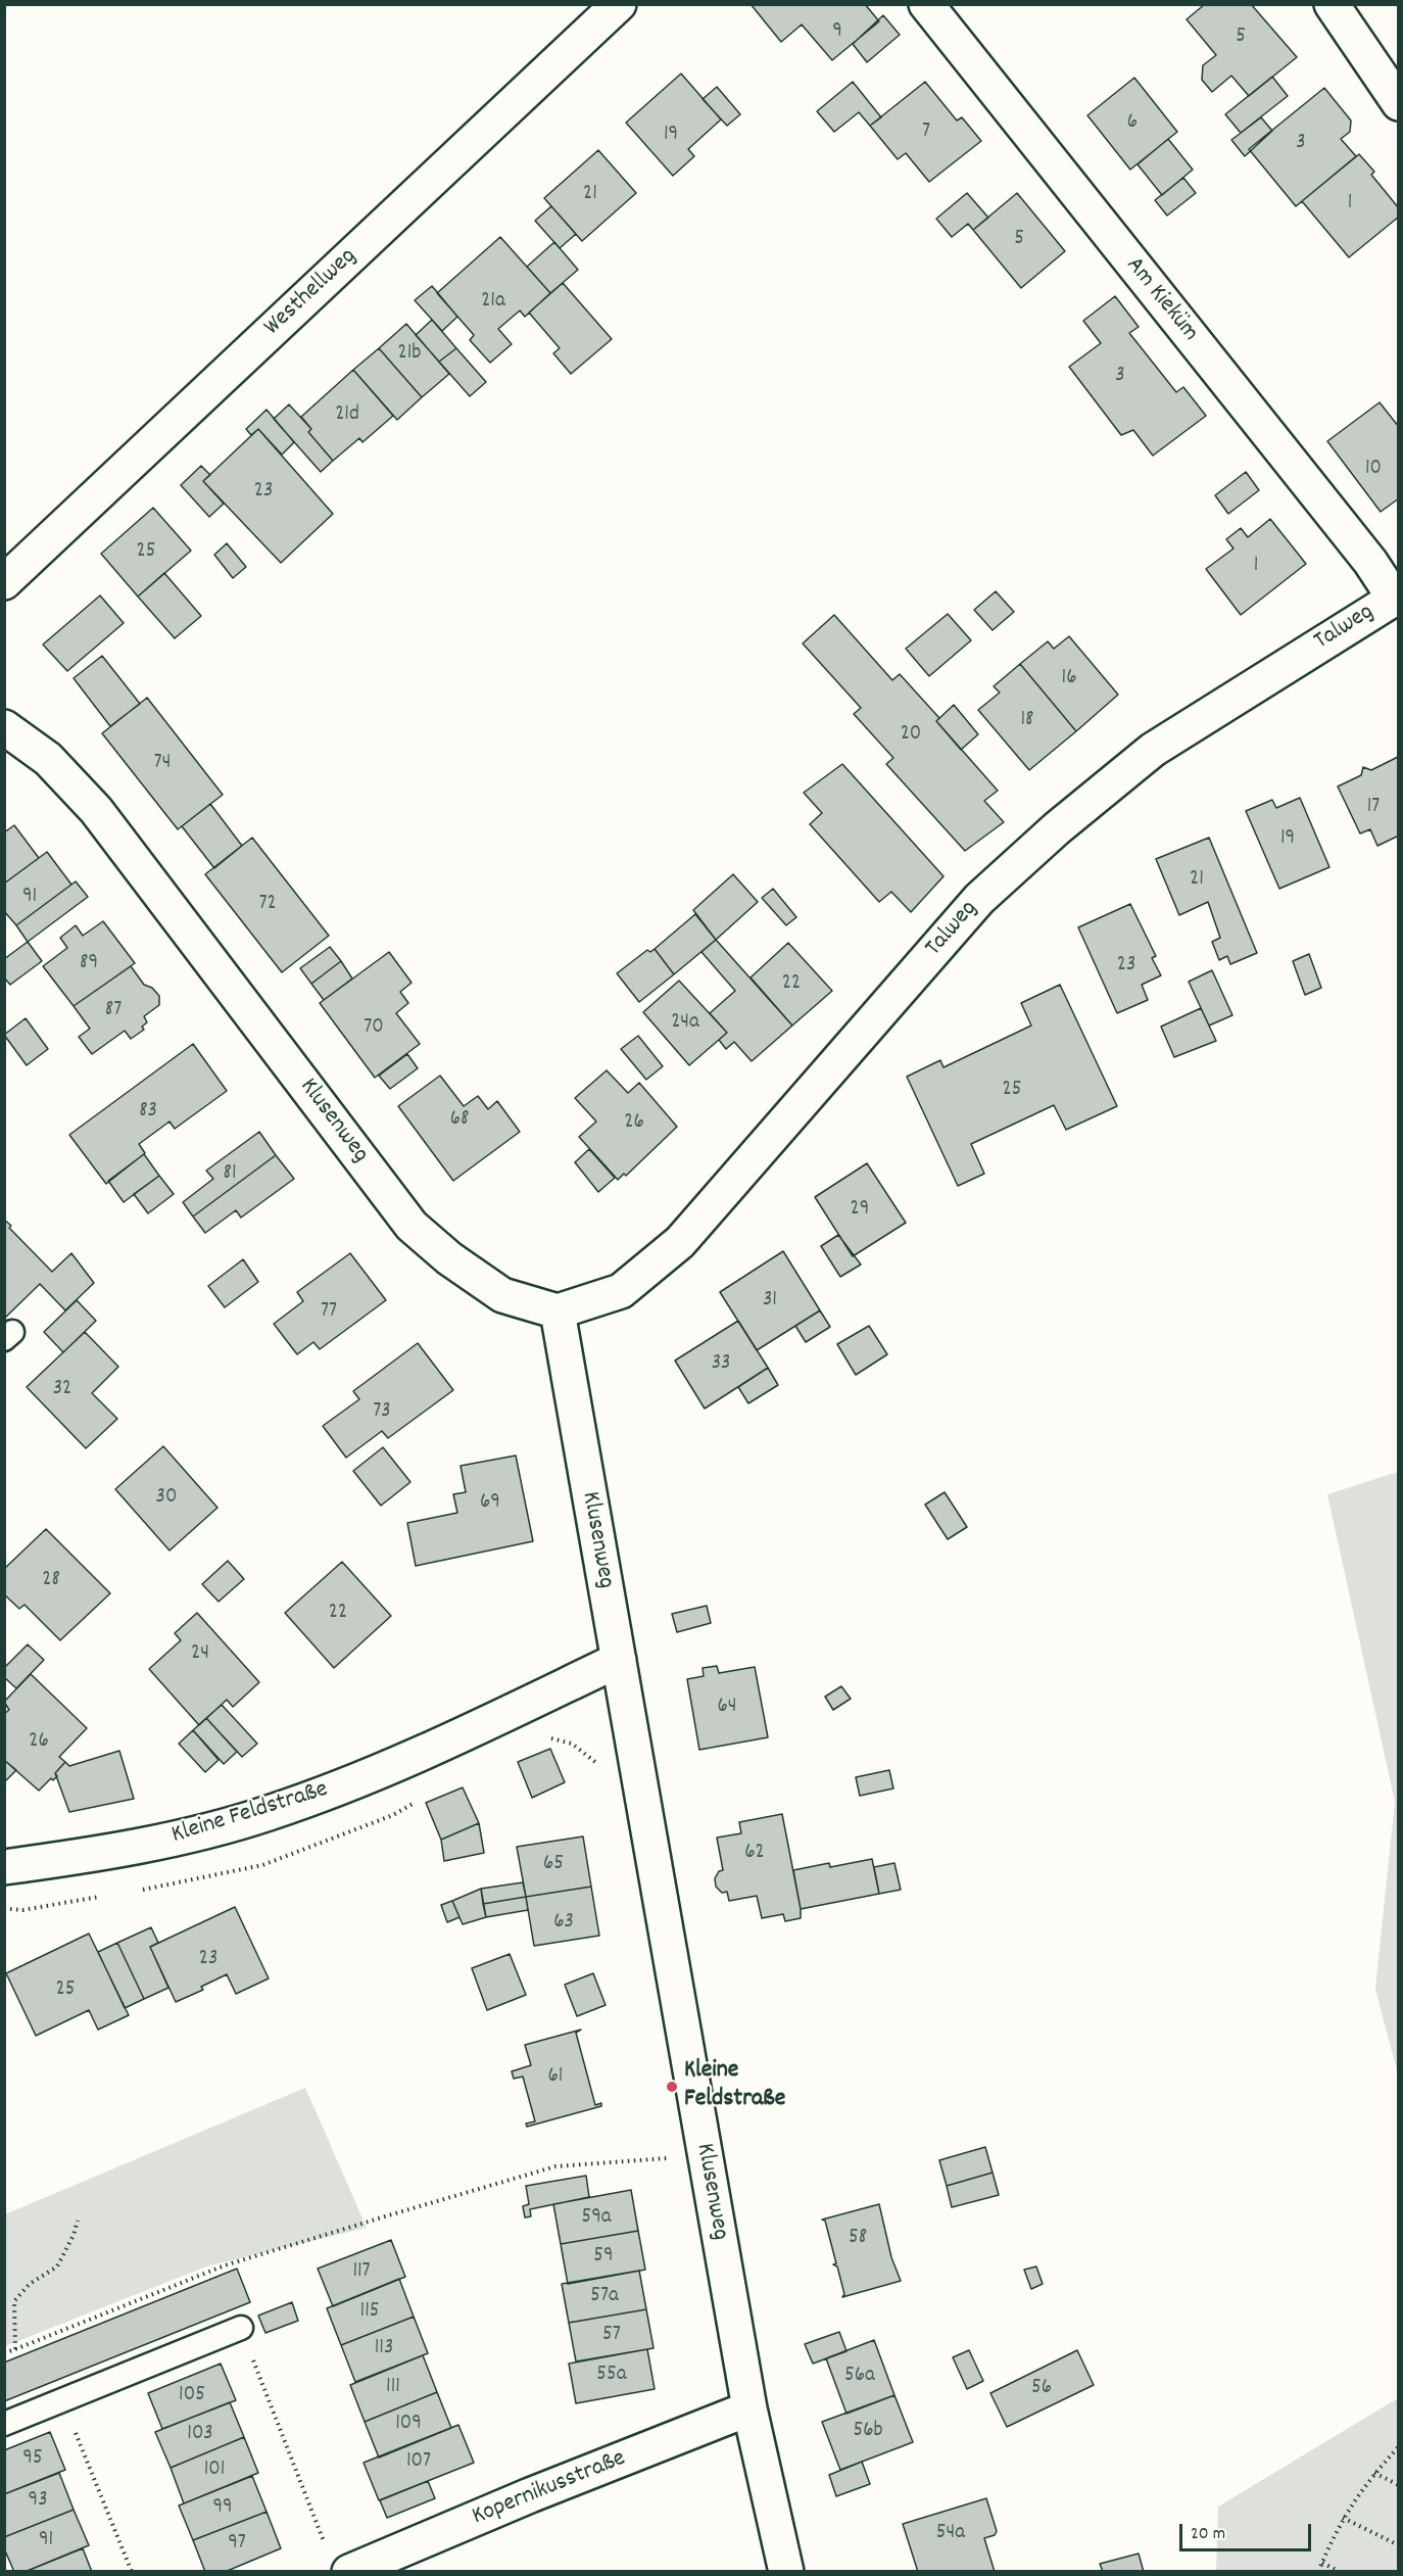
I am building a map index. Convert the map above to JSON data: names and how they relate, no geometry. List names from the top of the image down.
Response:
{
  "streets": {
    "street": [
      "Westhellweg",
      "Am Kieküm",
      "Talweg",
      "Klusenweg",
      "Kleine Feldstraße",
      "Kopernikusstraße"
    ]
  },
  "crossings": [
    ["Am Kieküm", "Talweg"],
    ["Talweg", "Klusenweg"],
    ["Klusenweg", "Kleine Feldstraße"],
    ["Klusenweg", "Kopernikusstraße"]
  ],
  "places": ["Kleine Feldstraße"],
  "house_numbers": [
    "9",
    "5",
    "6",
    "7",
    "19",
    "3",
    "21",
    "1",
    "5",
    "21a",
    "21b",
    "3",
    "21d",
    "10",
    "23",
    "25",
    "1",
    "16",
    "18",
    "20",
    "74",
    "17",
    "19",
    "21",
    "91",
    "72",
    "89",
    "23",
    "22",
    "87",
    "24a",
    "70",
    "25",
    "83",
    "68",
    "26",
    "81",
    "29",
    "31",
    "77",
    "33",
    "32",
    "73",
    "30",
    "69",
    "28",
    "22",
    "24",
    "64",
    "26",
    "62",
    "65",
    "63",
    "23",
    "25",
    "61",
    "59a",
    "58",
    "59",
    "117",
    "57a",
    "115",
    "57",
    "113",
    "55a",
    "56a",
    "111",
    "56",
    "105",
    "109",
    "56b",
    "103",
    "95",
    "107",
    "101",
    "93",
    "99",
    "54a",
    "91",
    "97"
  ],
  "scale_bar": "20 m"
}
